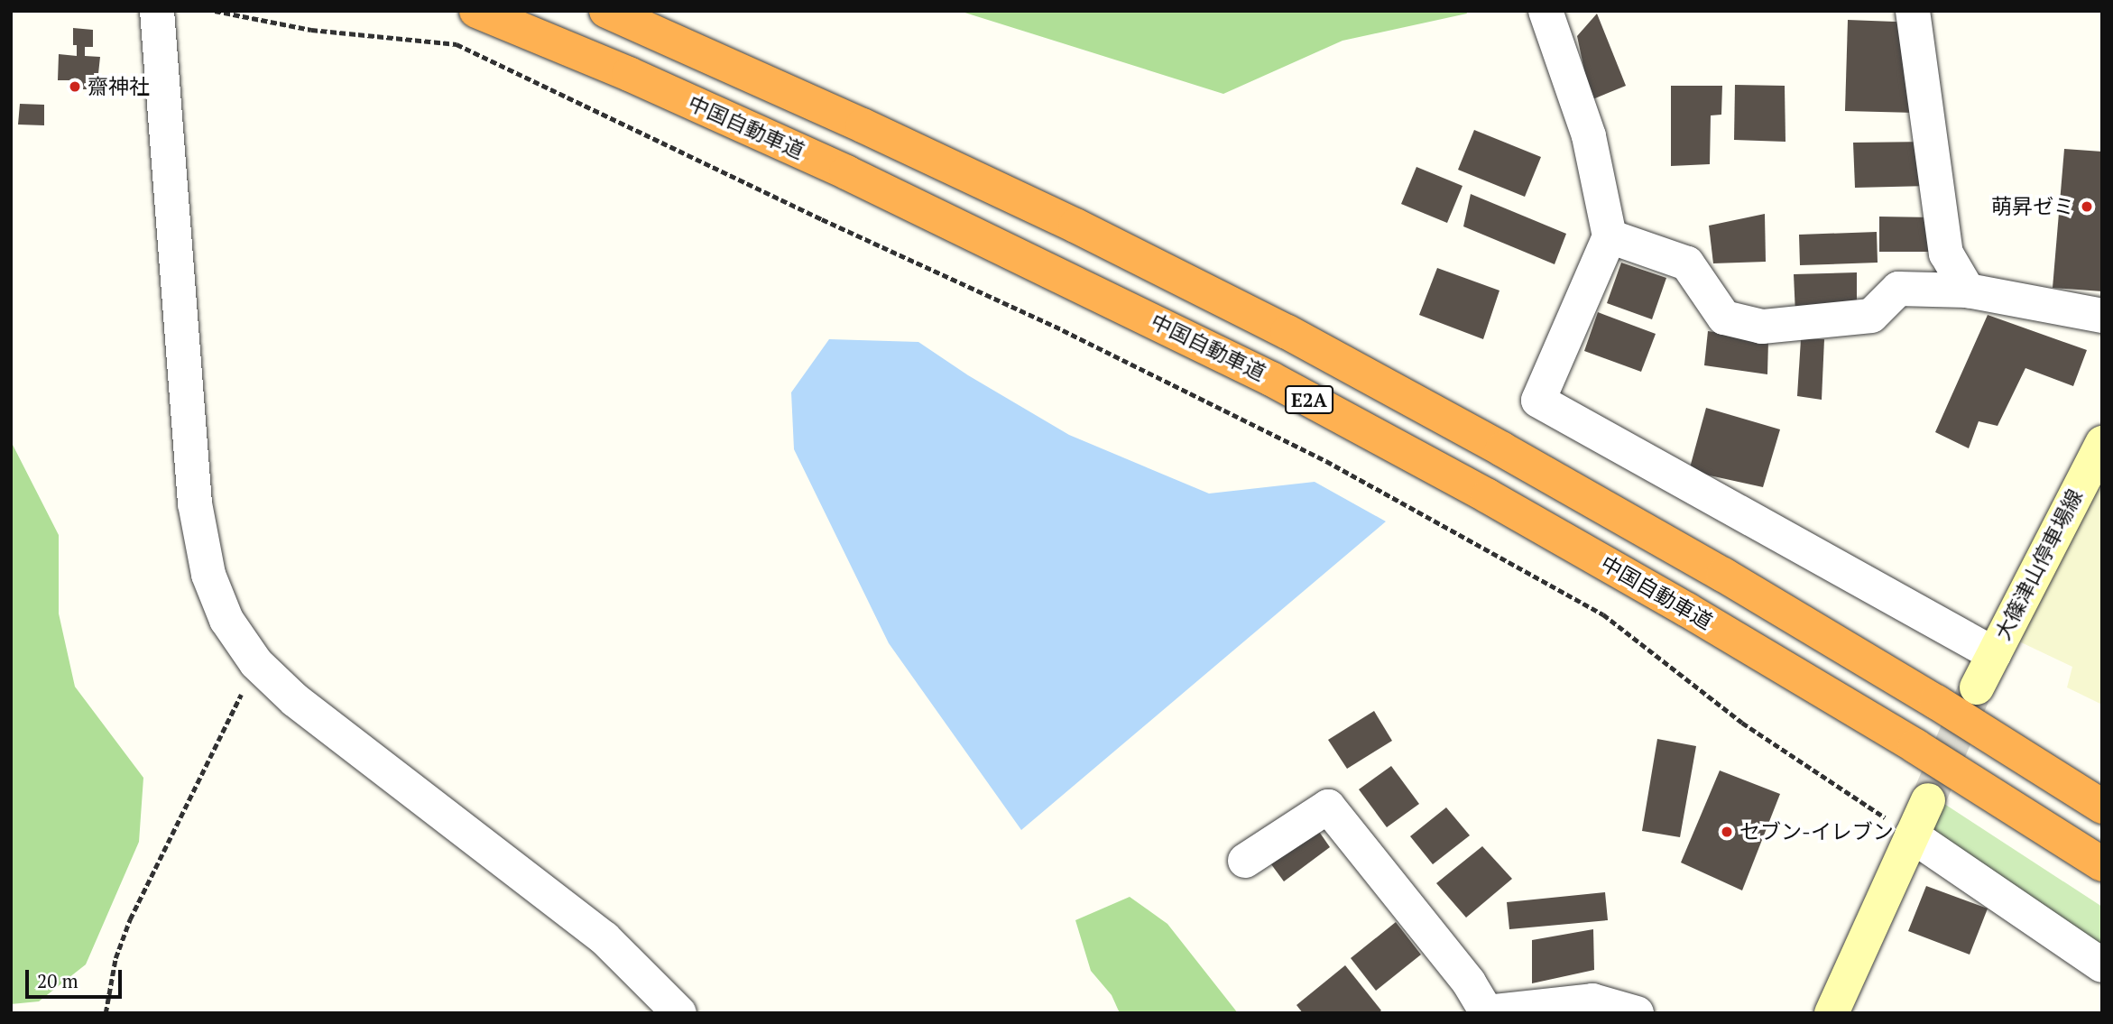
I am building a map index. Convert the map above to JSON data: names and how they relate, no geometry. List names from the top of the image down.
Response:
{
  "streets": {
    "highway": ["中国自動車道", "E2A"],
    "main road": ["大篠津山停車場線"]
  },
  "places": ["齋神社", "萌昇ゼミ", "セブン-イレブン"],
  "scale_bar": "20 m"
}
